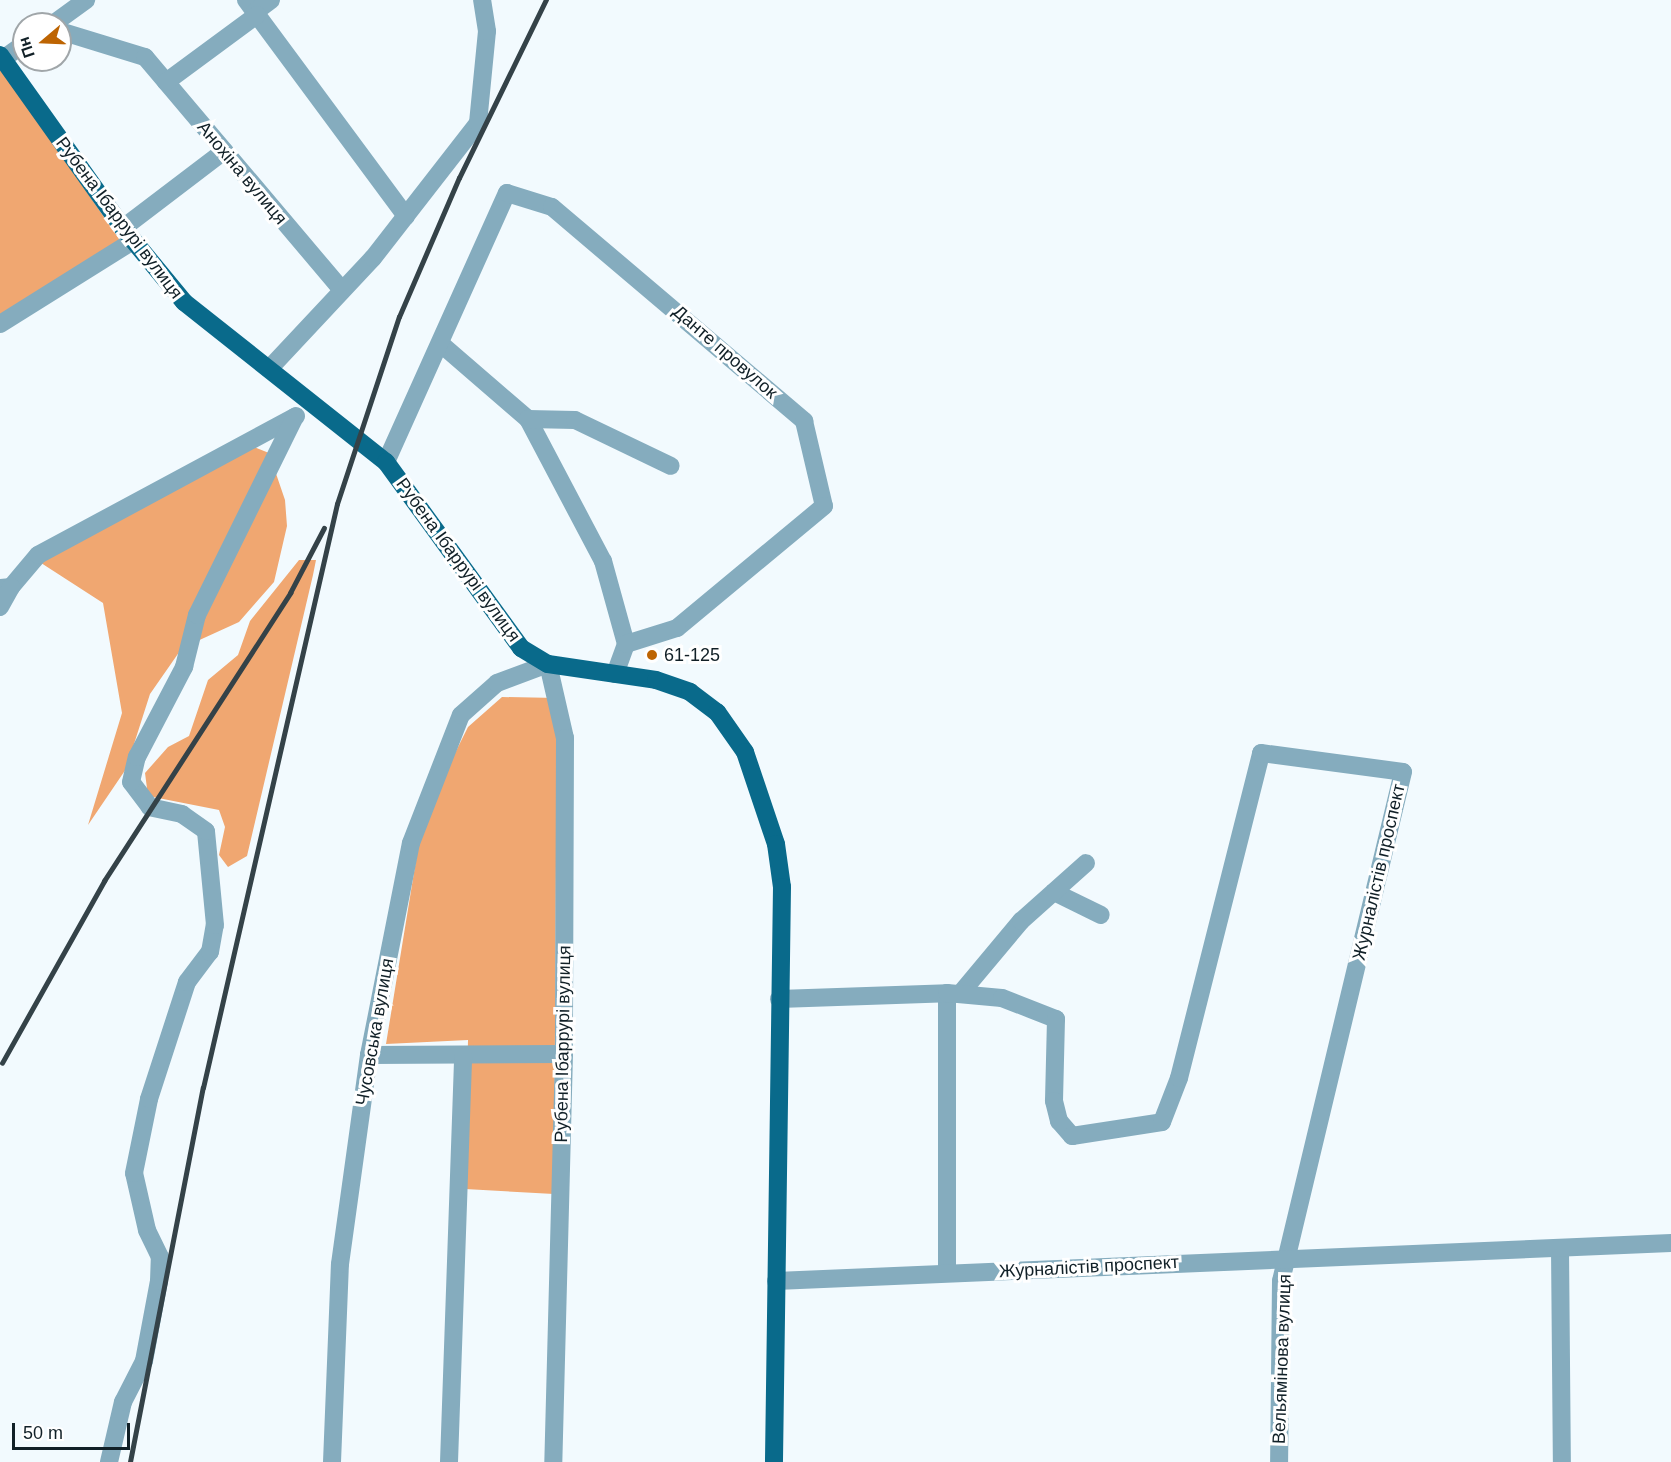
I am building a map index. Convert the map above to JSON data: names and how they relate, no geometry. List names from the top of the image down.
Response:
{
  "streets": {
    "main road": ["Рубена Ібаррурі вулиця"],
    "street": [
      "Анохіна вулиця",
      "Данте провулок",
      "Журналістів проспект",
      "Чусовська вулиця",
      "Вельямінова вулиця"
    ]
  },
  "crossings": [
    ["Рубена Ібаррурі вулиця", "Данте провулок"],
    ["Рубена Ібаррурі вулиця", "Чусовська вулиця"],
    ["Журналістів проспект", "Вельямінова вулиця"]
  ],
  "places": ["61-125"],
  "scale_bar": "50 m",
  "north": "left"
}
